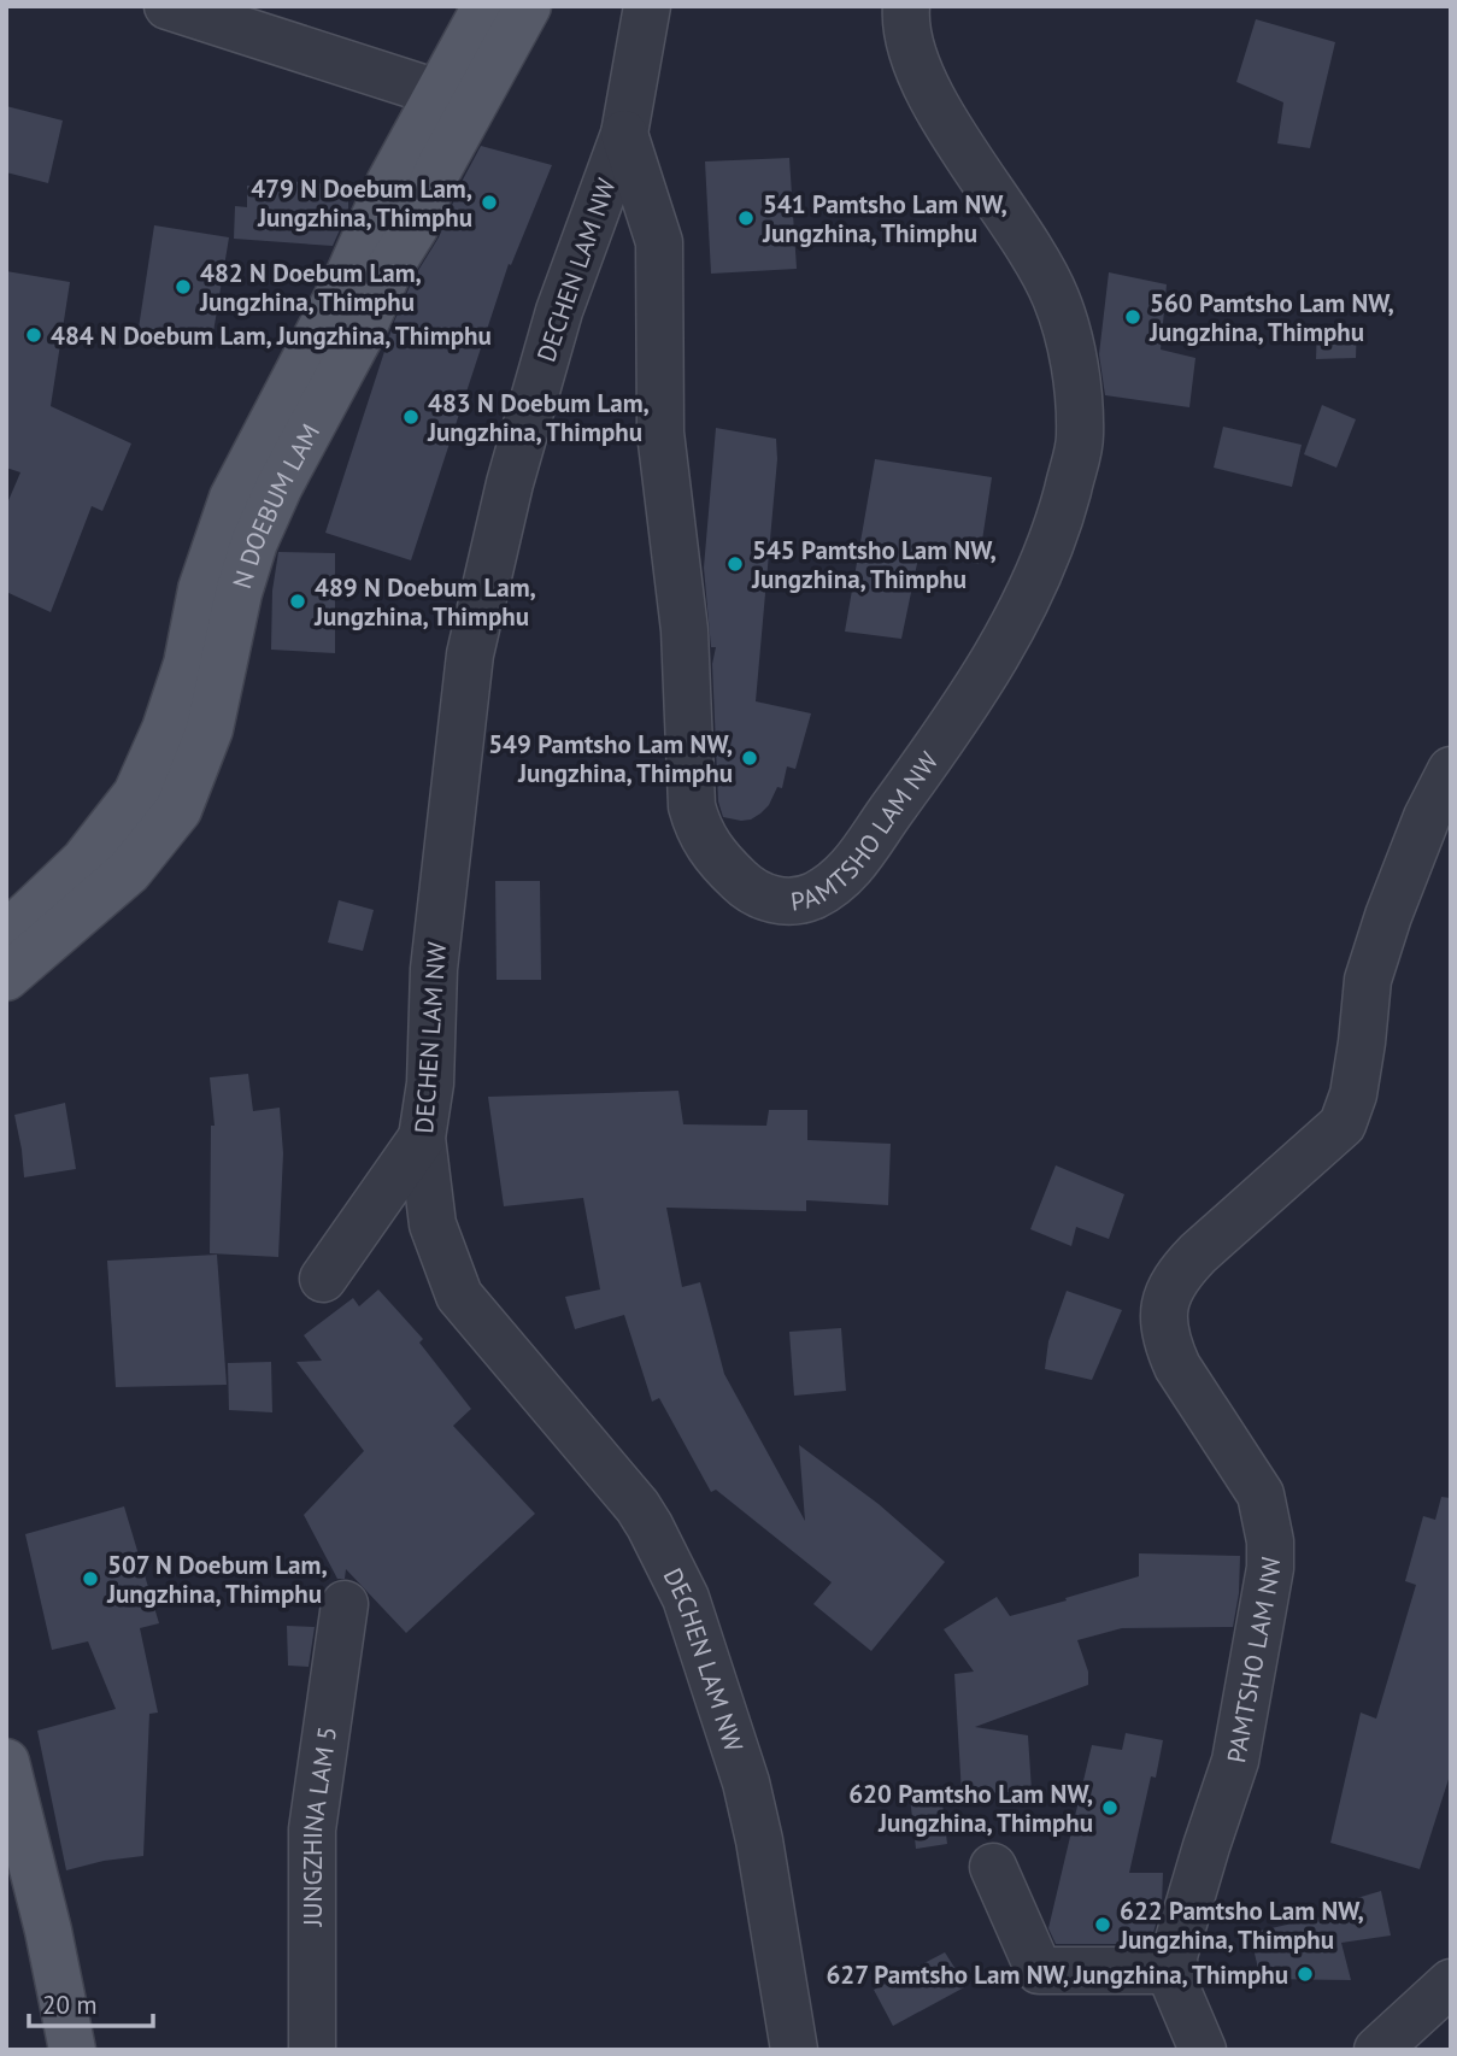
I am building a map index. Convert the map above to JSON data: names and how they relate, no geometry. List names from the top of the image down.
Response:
{
  "streets": {
    "main road": ["N DOEBUM LAM"],
    "street": ["DECHEN LAM NW", "PAMTSHO LAM NW", "JUNGZHINA LAM 5"]
  },
  "crossings": [
    ["DECHEN LAM NW", "PAMTSHO LAM NW"]
  ],
  "places": [
    "479 N Doebum Lam, Jungzhina, Thimphu",
    "541 Pamtsho Lam NW, Jungzhina, Thimphu",
    "482 N Doebum Lam, Jungzhina, Thimphu",
    "560 Pamtsho Lam NW, Jungzhina, Thimphu",
    "484 N Doebum Lam, Jungzhina, Thimphu",
    "483 N Doebum Lam, Jungzhina, Thimphu",
    "545 Pamtsho Lam NW, Jungzhina, Thimphu",
    "489 N Doebum Lam, Jungzhina, Thimphu",
    "549 Pamtsho Lam NW, Jungzhina, Thimphu",
    "507 N Doebum Lam, Jungzhina, Thimphu",
    "620 Pamtsho Lam NW, Jungzhina, Thimphu",
    "622 Pamtsho Lam NW, Jungzhina, Thimphu",
    "627 Pamtsho Lam NW, Jungzhina, Thimphu"
  ],
  "scale_bar": "20 m"
}
